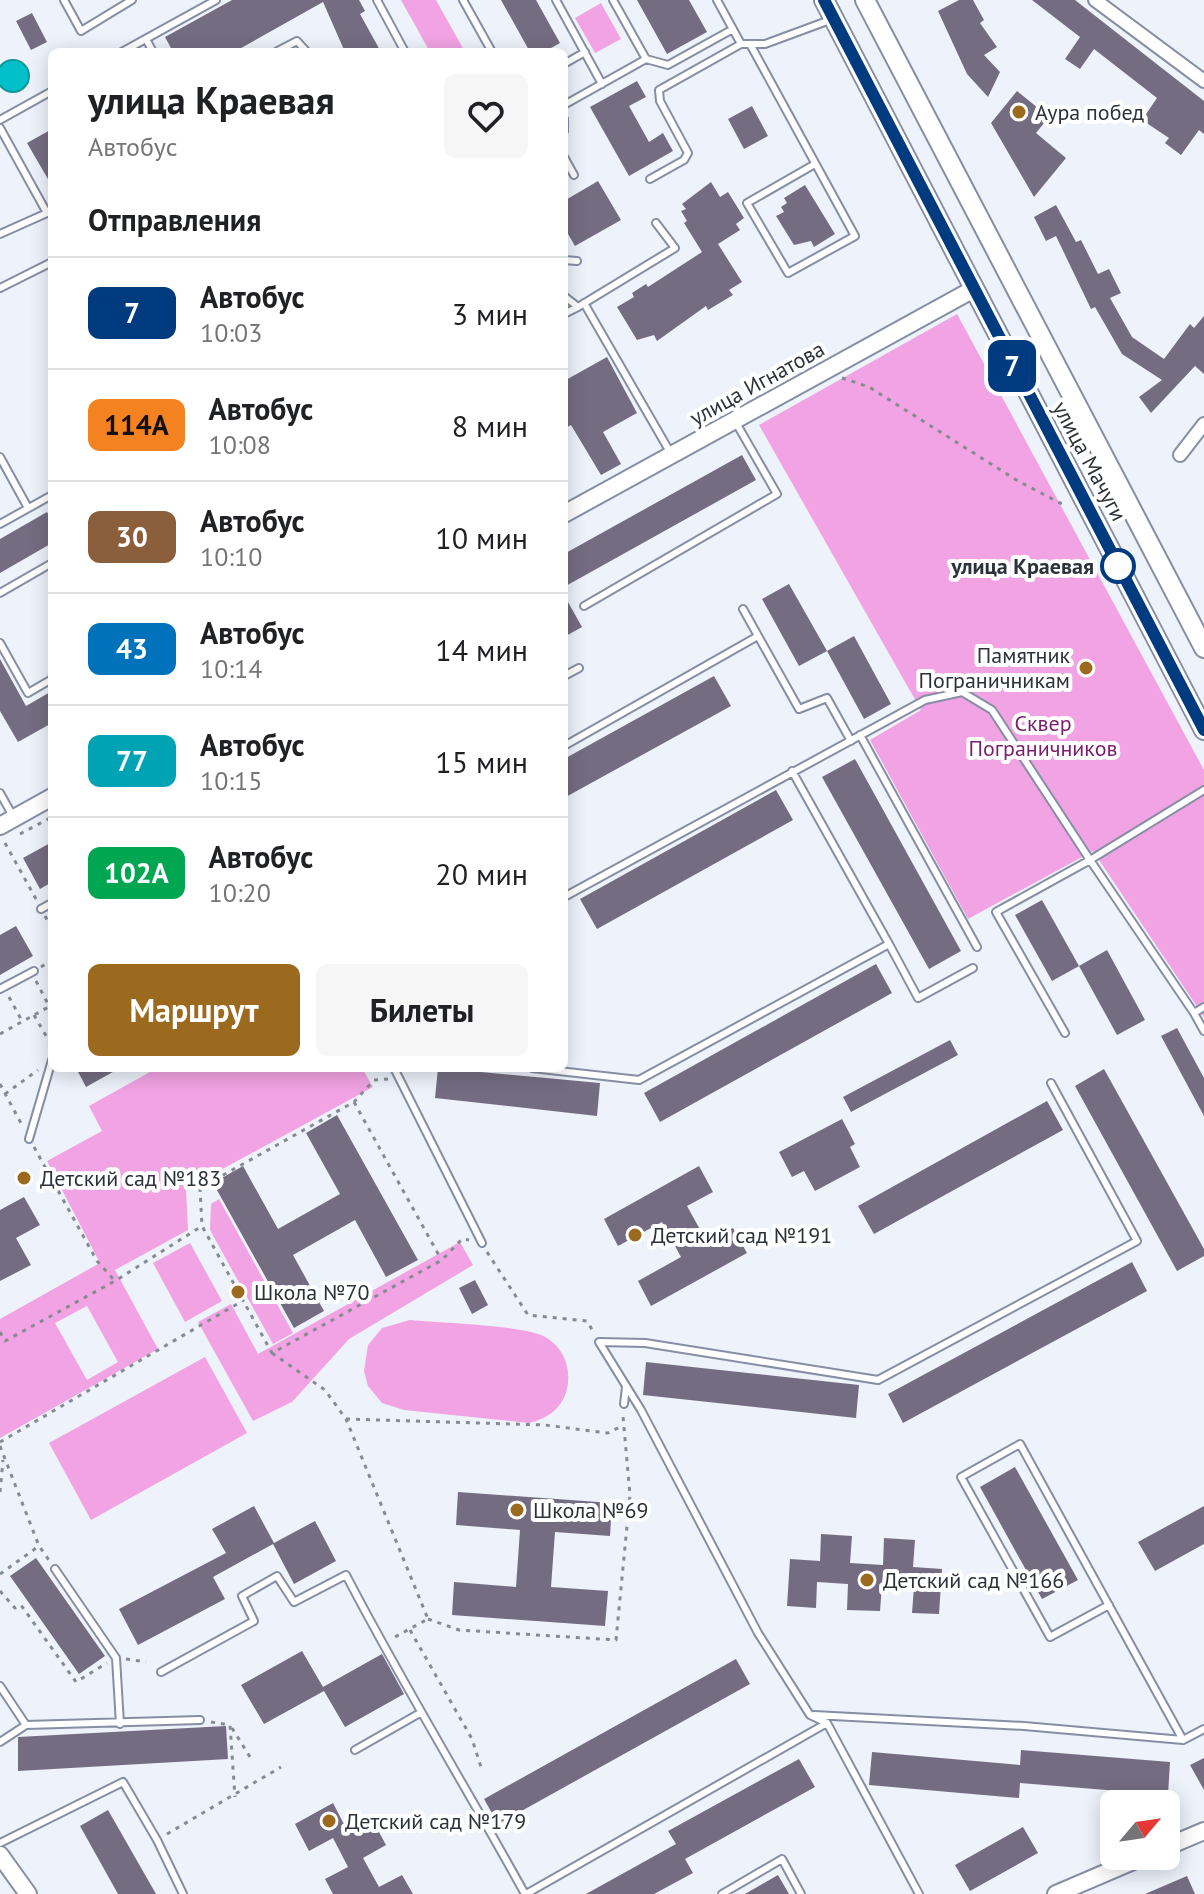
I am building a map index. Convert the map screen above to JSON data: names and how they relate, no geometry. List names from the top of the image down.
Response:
{
  "streets": {
    "main road": ["улица Мачуги"],
    "street": ["улица Игнатова"]
  },
  "crossings": [
    ["улица Игнатова", "улица Мачуги"]
  ],
  "parks": ["Сквер Пограничников"],
  "places": [
    "Аура побед",
    "улица Краевая",
    "Памятник Пограничникам",
    "Детский сад №183",
    "Детский сад №191",
    "Школа №70",
    "Школа №69",
    "Детский сад №166",
    "Детский сад №179"
  ],
  "lines": ["bus line 7"],
  "north": "top right",
  "page": {
    "on_map": "7",
    "heading": [
      ["улица Краевая", "Автобус"],
      "Отправления"
    ],
    "list": [
      {
        "mark": "7",
        "name": "Автобус",
        "note": "10:03",
        "value": "3 мин"
      },
      {
        "mark": "114А",
        "name": "Автобус",
        "note": "10:08",
        "value": "8 мин"
      },
      {
        "mark": "30",
        "name": "Автобус",
        "note": "10:10",
        "value": "10 мин"
      },
      {
        "mark": "43",
        "name": "Автобус",
        "note": "10:14",
        "value": "14 мин"
      },
      {
        "mark": "77",
        "name": "Автобус",
        "note": "10:15",
        "value": "15 мин"
      },
      {
        "mark": "102А",
        "name": "Автобус",
        "note": "10:20",
        "value": "20 мин"
      }
    ],
    "buttons": ["Маршрут", "Билеты"]
  }
}
